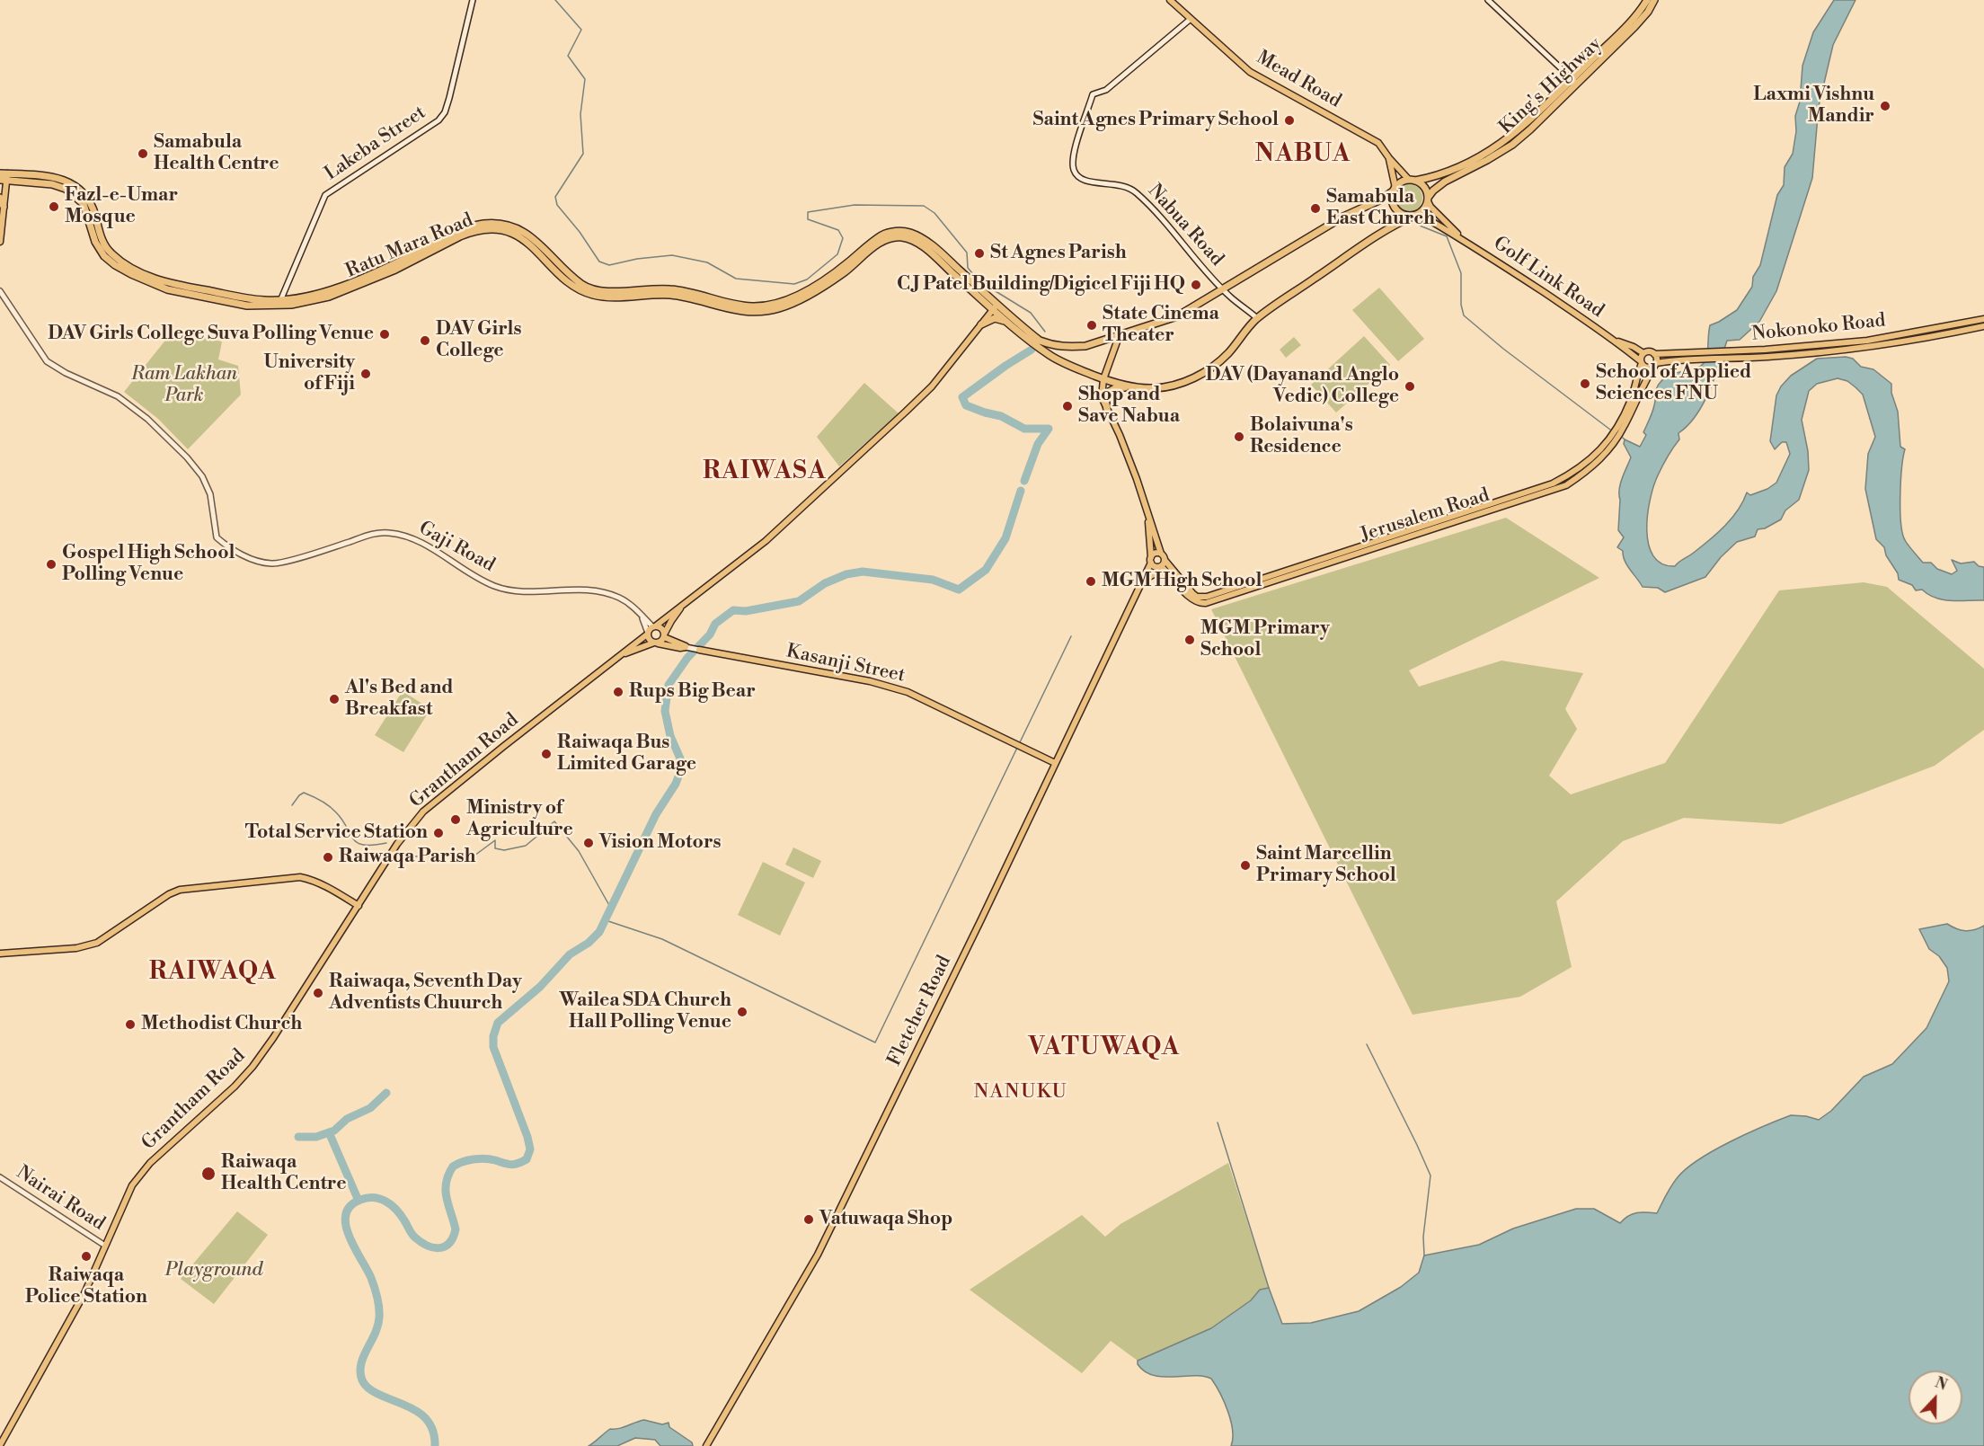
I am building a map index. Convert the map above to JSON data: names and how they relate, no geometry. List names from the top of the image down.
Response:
{
  "streets": {
    "highway": ["King's Highway", "Ratu Mara Road"],
    "main road": [
      "Mead Road",
      "Golf Link Road",
      "Nokonoko Road",
      "Jerusalem Road",
      "Kasanji Street",
      "Grantham Road",
      "Fletcher Road"
    ],
    "street": [
      "Lakeba Street",
      "Nabua Road",
      "Gaji Road",
      "Nairai Road"
    ]
  },
  "crossings": [
    ["Mead Road", "King's Highway"],
    ["Mead Road", "Nabua Road"],
    ["Mead Road", "Ratu Mara Road"],
    ["Mead Road", "Golf Link Road"],
    ["King's Highway", "Ratu Mara Road"],
    ["King's Highway", "Golf Link Road"],
    ["Lakeba Street", "Ratu Mara Road"],
    ["Nabua Road", "Ratu Mara Road"],
    ["Ratu Mara Road", "Golf Link Road"],
    ["Golf Link Road", "Nokonoko Road"],
    ["Golf Link Road", "Jerusalem Road"],
    ["Nokonoko Road", "Jerusalem Road"],
    ["Jerusalem Road", "Fletcher Road"],
    ["Gaji Road", "Kasanji Street"],
    ["Gaji Road", "Grantham Road"],
    ["Kasanji Street", "Grantham Road"],
    ["Kasanji Street", "Fletcher Road"],
    ["Grantham Road", "Nairai Road"]
  ],
  "districts": [
    "NABUA",
    "RAIWASA",
    "RAIWAQA",
    "VATUWAQA",
    "NANUKU"
  ],
  "parks": ["Ram Lakhan Park", "Playground"],
  "places": [
    "Laxmi Vishnu Mandir",
    "Saint Agnes Primary School",
    "Samabula Health Centre",
    "Fazl-e-Umar Mosque",
    "Samabula East Church",
    "St Agnes Parish",
    "CJ Patel Building/Digicel Fiji HQ",
    "State Cinema Theater",
    "DAV Girls College Suva Polling Venue",
    "DAV Girls College",
    "University of Fiji",
    "School of Applied Sciences FNU",
    "DAV (Dayanand Anglo Vedic) College",
    "Shop and Save Nabua",
    "Bolaivuna's Residence",
    "Gospel High School Polling Venue",
    "MGM High School",
    "MGM Primary School",
    "Rups Big Bear",
    "Al's Bed and Breakfast",
    "Raiwaqa Bus Limited Garage",
    "Ministry of Agriculture",
    "Total Service Station",
    "Vision Motors",
    "Raiwaqa Parish",
    "Saint Marcellin Primary School",
    "Raiwaqa, Seventh Day Adventists Chuurch",
    "Wailea SDA Church Hall Polling Venue",
    "Methodist Church",
    "Raiwaqa Health Centre",
    "Vatuwaqa Shop",
    "Raiwaqa Police Station"
  ],
  "north": "top"
}
